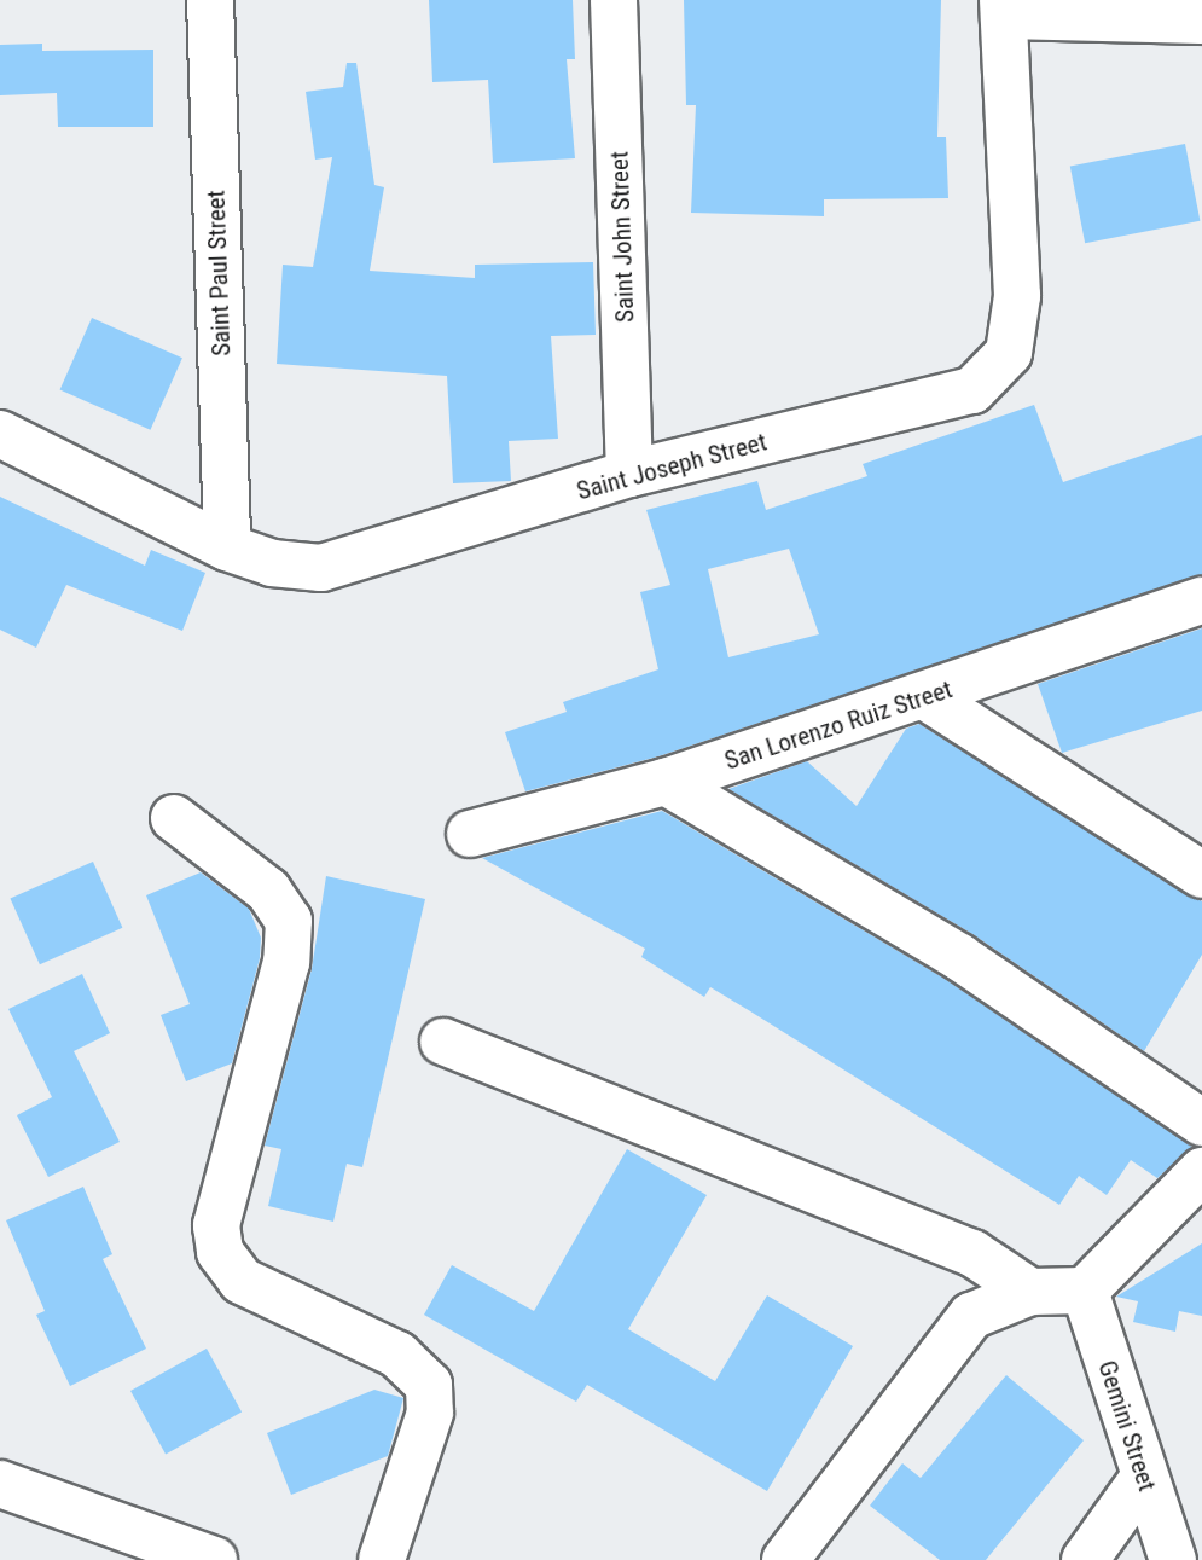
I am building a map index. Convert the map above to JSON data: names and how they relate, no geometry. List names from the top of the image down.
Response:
{
  "streets": {
    "street": [
      "Saint John Street",
      "Saint Paul Street",
      "Saint Joseph Street",
      "San Lorenzo Ruiz Street",
      "Gemini Street"
    ]
  },
  "crossings": [
    ["Saint John Street", "Saint Joseph Street"],
    ["Saint Paul Street", "Saint Joseph Street"]
  ]
}
